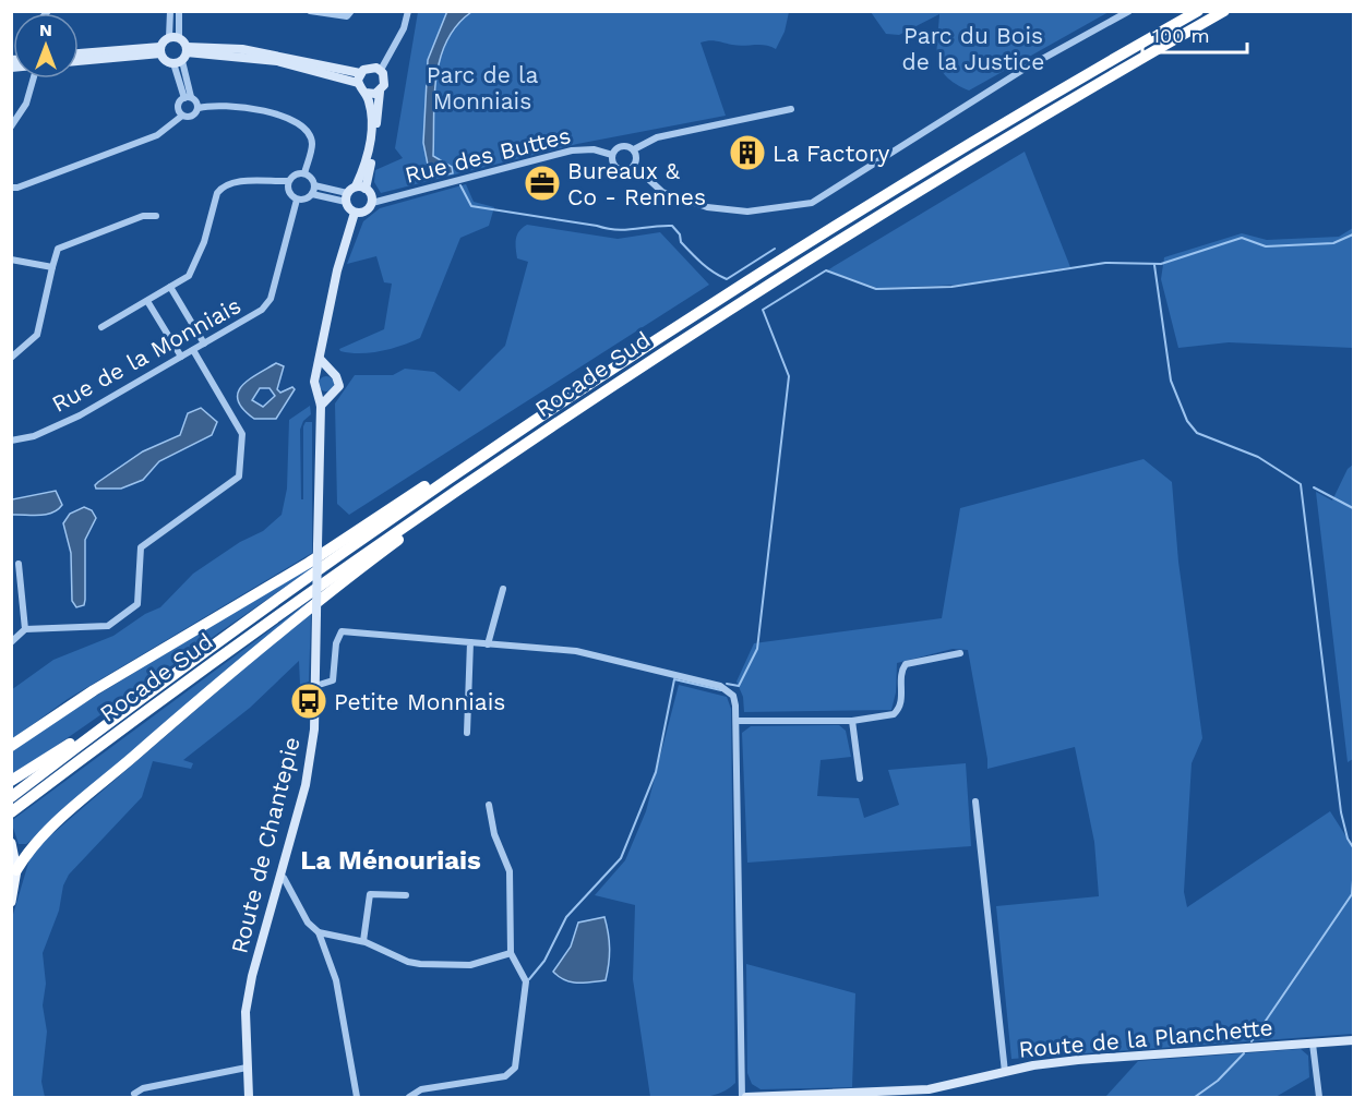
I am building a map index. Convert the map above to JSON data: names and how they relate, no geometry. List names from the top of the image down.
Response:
{
  "streets": {
    "highway": ["Rocade Sud"],
    "street": [
      "Rue des Buttes",
      "Rue de la Monniais",
      "Route de Chantepie",
      "Route de la Planchette"
    ]
  },
  "districts": ["La Ménouriais"],
  "parks": ["Parc du Bois de la Justice", "Parc de la Monniais"],
  "places": {
    "building": ["La Factory"],
    "office": ["Bureaux & Co - Rennes"],
    "bus stop": ["Petite Monniais"]
  },
  "scale_bar": "100 m",
  "north": "top"
}
